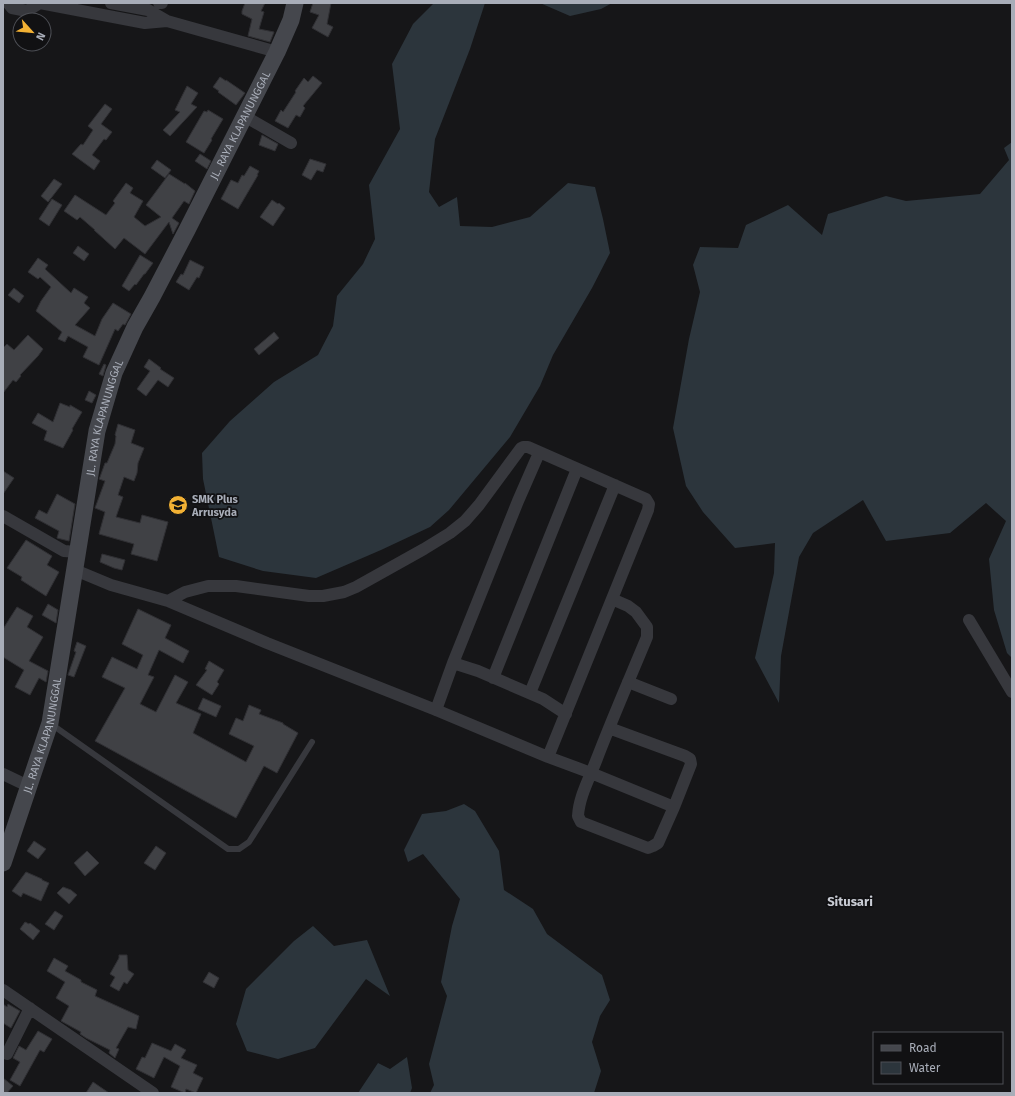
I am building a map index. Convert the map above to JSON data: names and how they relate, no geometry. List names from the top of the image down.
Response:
{
  "streets": {
    "street": ["JL. RAYA KLAPANUNGGAL"]
  },
  "districts": ["Situsari"],
  "places": {
    "school or university": ["SMK Plus Arrusyda"]
  },
  "legend": ["Road", "Water"],
  "north": "bottom right"
}
